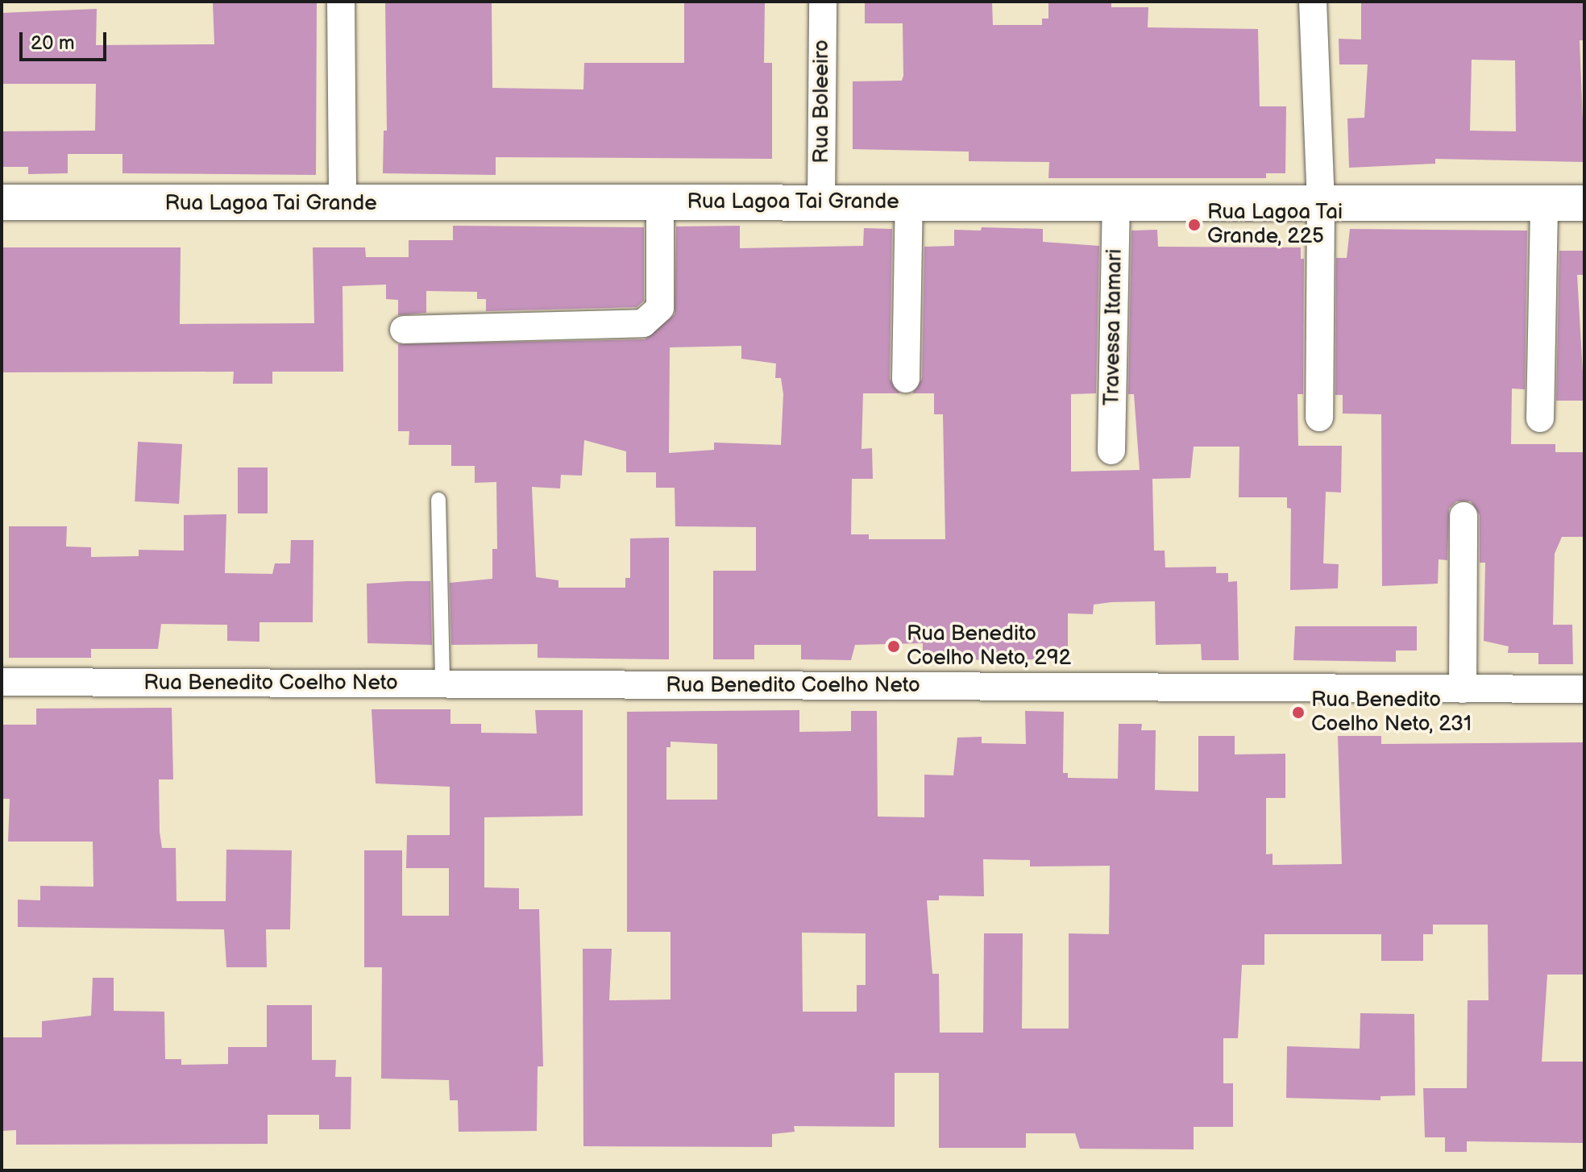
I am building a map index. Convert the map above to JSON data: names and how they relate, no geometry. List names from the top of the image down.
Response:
{
  "streets": {
    "street": [
      "Rua Boleeiro",
      "Rua Lagoa Tai Grande",
      "Travessa Itamari",
      "Rua Benedito Coelho Neto"
    ]
  },
  "crossings": [
    ["Rua Boleeiro", "Rua Lagoa Tai Grande"],
    ["Rua Lagoa Tai Grande", "Travessa Itamari"]
  ],
  "places": ["Rua Lagoa Tai Grande, 225", "Rua Benedito Coelho Neto, 292", "Rua Benedito Coelho Neto, 231"],
  "scale_bar": "20 m"
}
